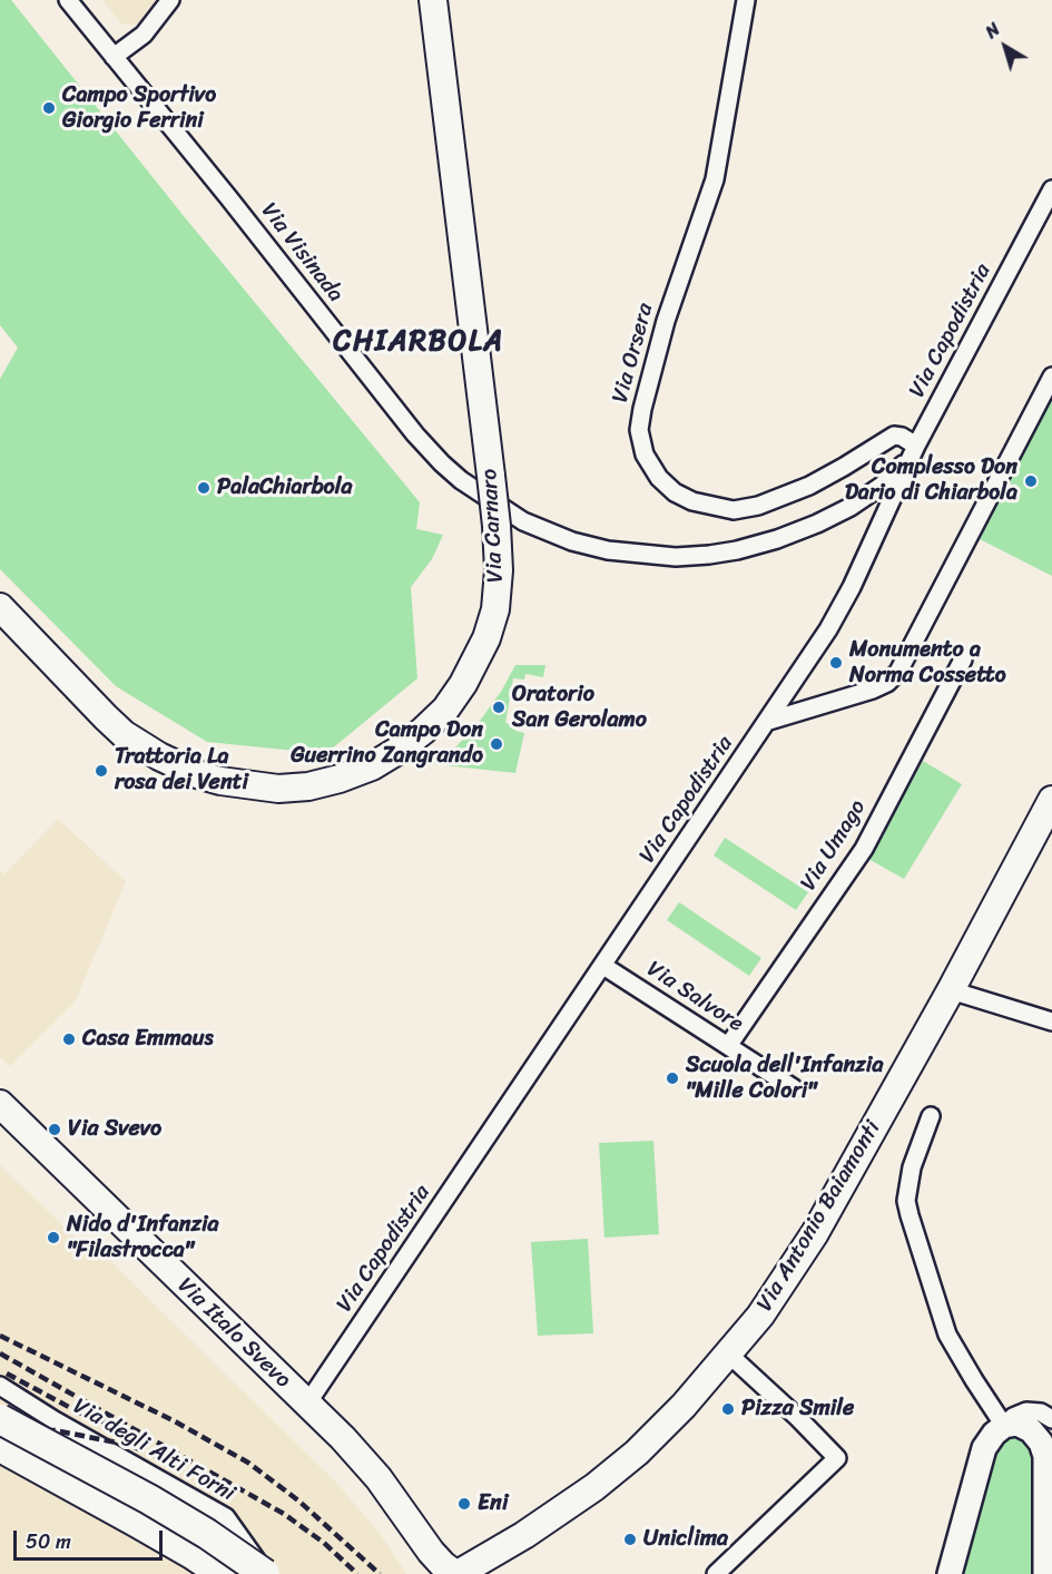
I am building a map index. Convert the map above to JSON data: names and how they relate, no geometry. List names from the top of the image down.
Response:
{
  "streets": {
    "main road": ["Via Carnaro", "Via Antonio Baiamonti", "Via Italo Svevo"],
    "street": [
      "Via Visinada",
      "Via Capodistria",
      "Via Orsera",
      "Via Umago",
      "Via Salvore",
      "Via degli Alti Forni"
    ]
  },
  "crossings": [
    ["Via Visinada", "Via Capodistria"],
    ["Via Visinada", "Via Orsera"],
    ["Via Capodistria", "Via Orsera"],
    ["Via Capodistria", "Via Salvore"],
    ["Via Capodistria", "Via Italo Svevo"],
    ["Via Umago", "Via Salvore"],
    ["Via Antonio Baiamonti", "Via Italo Svevo"]
  ],
  "districts": ["CHIARBOLA"],
  "places": [
    "Campo Sportivo Giorgio Ferrini",
    "Complesso Don Dario di Chiarbola",
    "PalaChiarbola",
    "Monumento a Norma Cossetto",
    "Oratorio San Gerolamo",
    "Campo Don Guerrino Zangrando",
    "Trattoria La rosa dei Venti",
    "Casa Emmaus",
    "Scuola dell'Infanzia \"Mille Colori\"",
    "Via Svevo",
    "Nido d'Infanzia \"Filastrocca\"",
    "Pizza Smile",
    "Eni",
    "Uniclima"
  ],
  "scale_bar": "50 m",
  "north": "top left"
}
